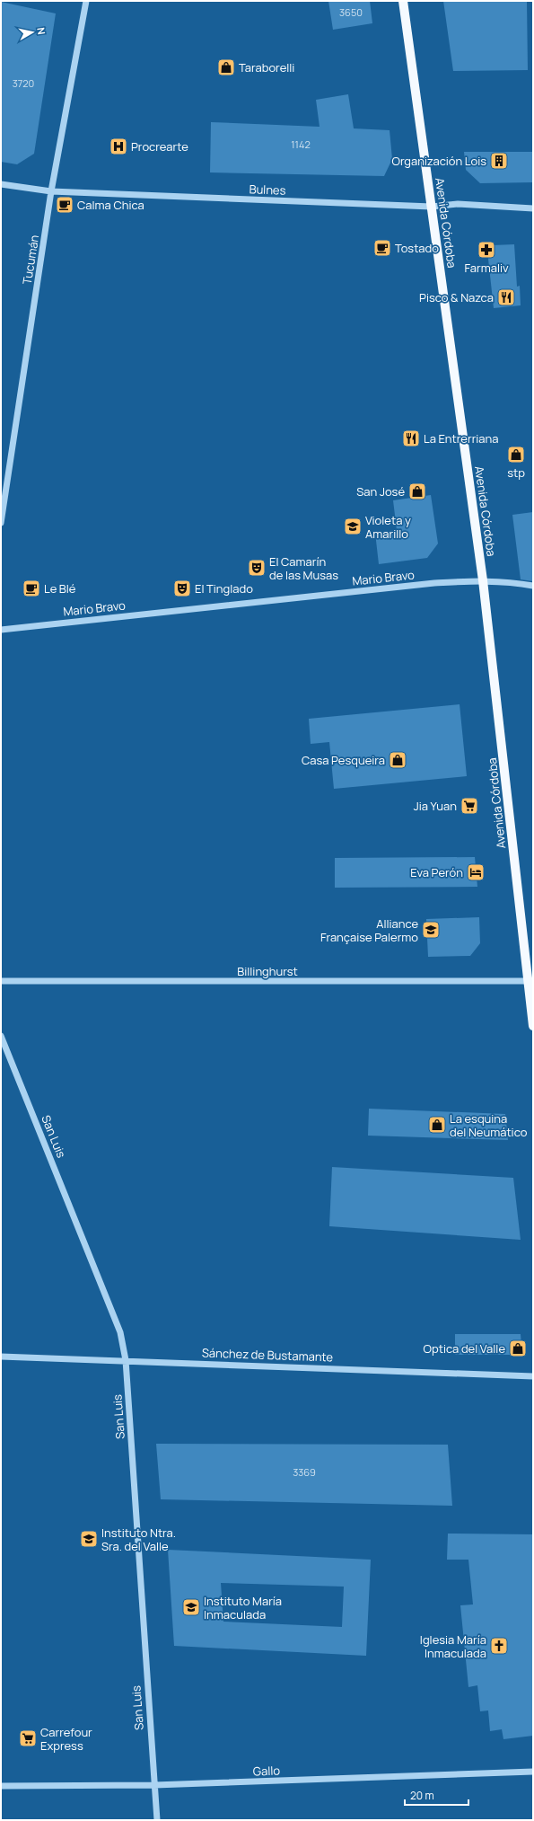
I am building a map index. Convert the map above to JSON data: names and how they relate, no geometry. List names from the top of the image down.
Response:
{
  "streets": {
    "main road": ["Avenida Córdoba"],
    "street": [
      "Bulnes",
      "Tucumán",
      "Mario Bravo",
      "Billinghurst",
      "San Luis",
      "Sánchez de Bustamante",
      "Gallo"
    ]
  },
  "crossings": [
    ["Bulnes", "Avenida Córdoba"],
    ["Bulnes", "Tucumán"],
    ["Avenida Córdoba", "Mario Bravo"],
    ["Avenida Córdoba", "Billinghurst"],
    ["San Luis", "Sánchez de Bustamante"],
    ["San Luis", "Gallo"]
  ],
  "places": {
    "shop": [
      "Taraborelli",
      "stp",
      "San José",
      "Casa Pesqueira",
      "La esquina del Neumático",
      "Optica del Valle"
    ],
    "hospital": ["Procrearte"],
    "building": ["Organización Lois"],
    "cafe": ["Calma Chica", "Tostado", "Le Blé"],
    "pharmacy": ["Farmaliv"],
    "restaurant": ["Pisco & Nazca", "La Entrerriana"],
    "school or university": [
      "Violeta y Amarillo",
      "Alliance Française Palermo",
      "Instituto Ntra. Sra. del Valle",
      "Instituto María Inmaculada"
    ],
    "theatre": ["El Camarín de las Musas", "El Tinglado"],
    "supermarket": ["Jia Yuan", "Carrefour Express"],
    "hotel": ["Eva Perón"],
    "church": ["Iglesia María Inmaculada"]
  },
  "house_numbers": [
    "3650",
    "3720",
    "1142",
    "3369"
  ],
  "scale_bar": "20 m",
  "north": "right"
}
